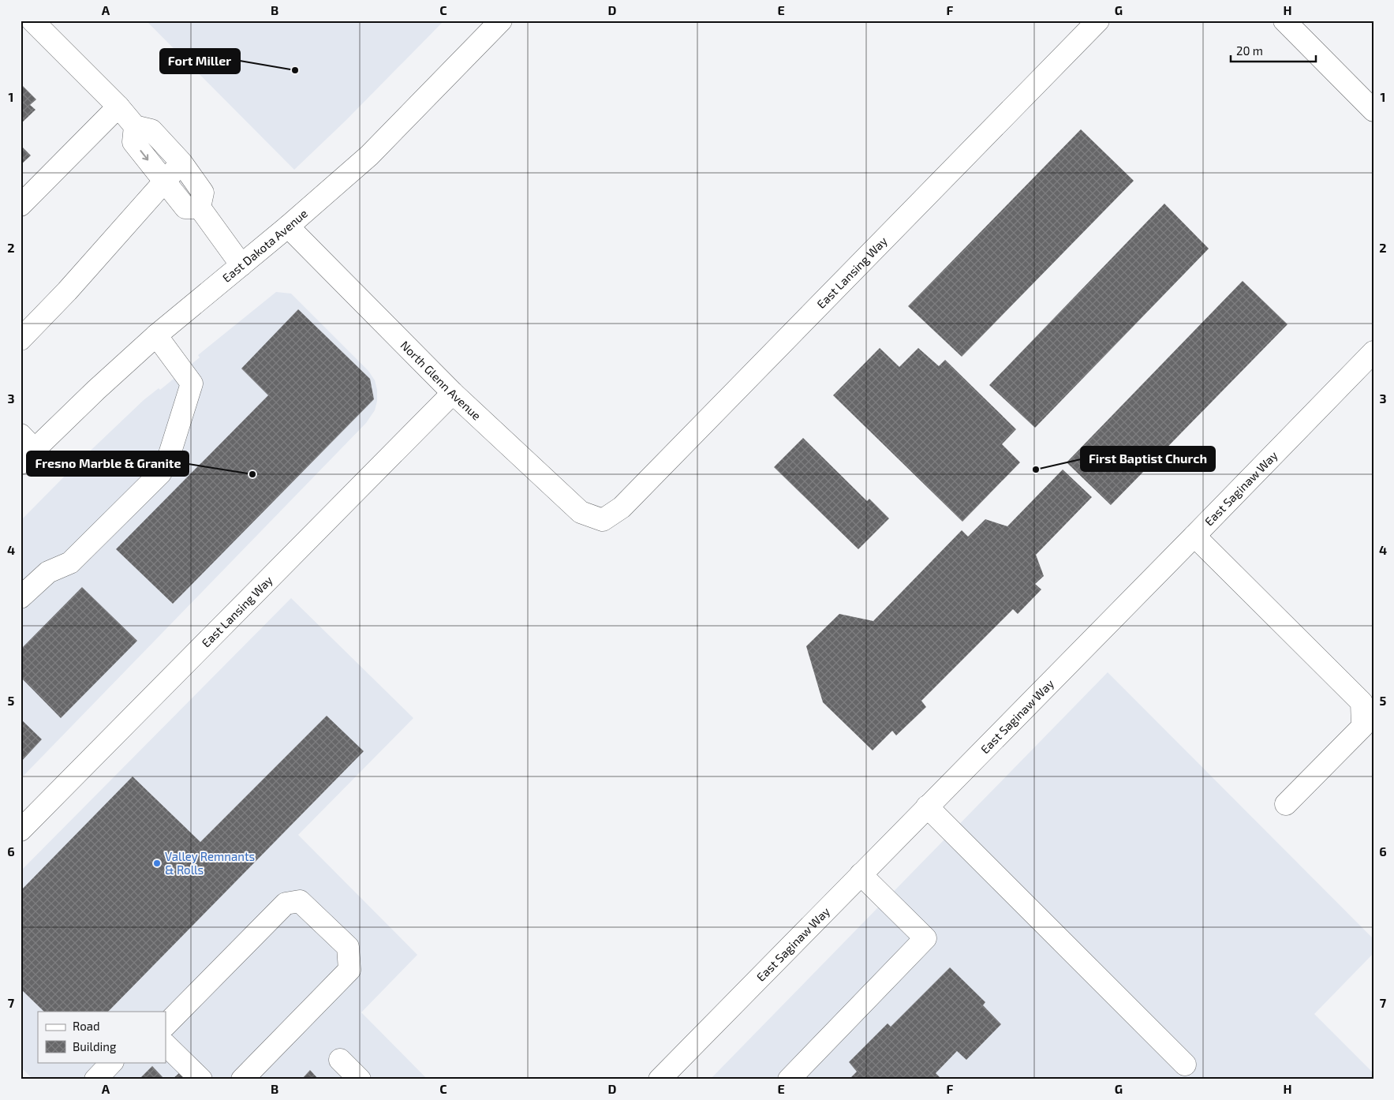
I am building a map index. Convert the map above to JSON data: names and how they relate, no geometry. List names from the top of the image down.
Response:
{
  "streets": {
    "street": [
      "East Dakota Avenue",
      "East Lansing Way",
      "North Glenn Avenue",
      "East Saginaw Way"
    ]
  },
  "crossings": [
    ["East Dakota Avenue", "North Glenn Avenue"],
    ["East Lansing Way", "North Glenn Avenue"]
  ],
  "places": [
    "Fort Miller",
    "First Baptist Church",
    "Fresno Marble & Granite",
    "Valley Remnants & Rolls"
  ],
  "legend": ["Road", "Building"],
  "scale_bar": "20 m",
  "grid": {
    "columns": [
      "A",
      "B",
      "C",
      "D",
      "E",
      "F",
      "G",
      "H"
    ],
    "rows": [
      "1",
      "2",
      "3",
      "4",
      "5",
      "6",
      "7"
    ]
  }
}
